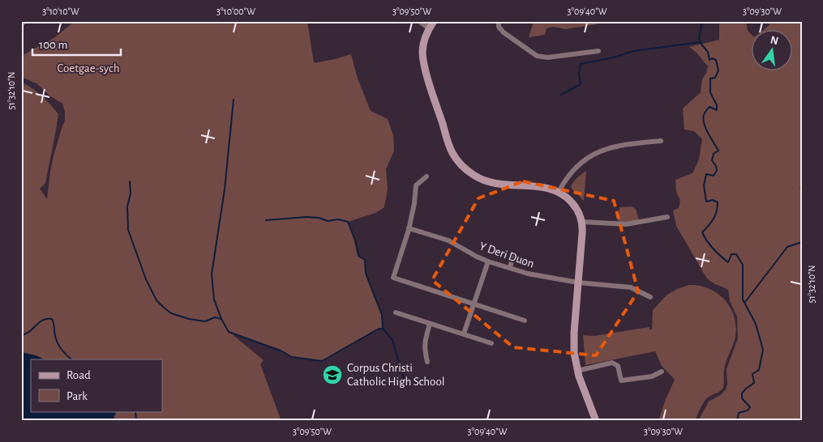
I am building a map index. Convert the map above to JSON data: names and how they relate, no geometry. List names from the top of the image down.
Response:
{
  "streets": {
    "street": ["Y Deri Duon"]
  },
  "parks": ["Coetgae-sych"],
  "places": {
    "school or university": ["Corpus Christi Catholic High School"]
  },
  "legend": ["Road", "Park"],
  "scale_bar": "100 m",
  "north": "top",
  "coordinates": [
    "3°10'10\"W",
    "3°10'00\"W",
    "3°09'50\"W",
    "3°09'40\"W",
    "3°09'30\"W",
    "51°32'10\"N"
  ]
}
